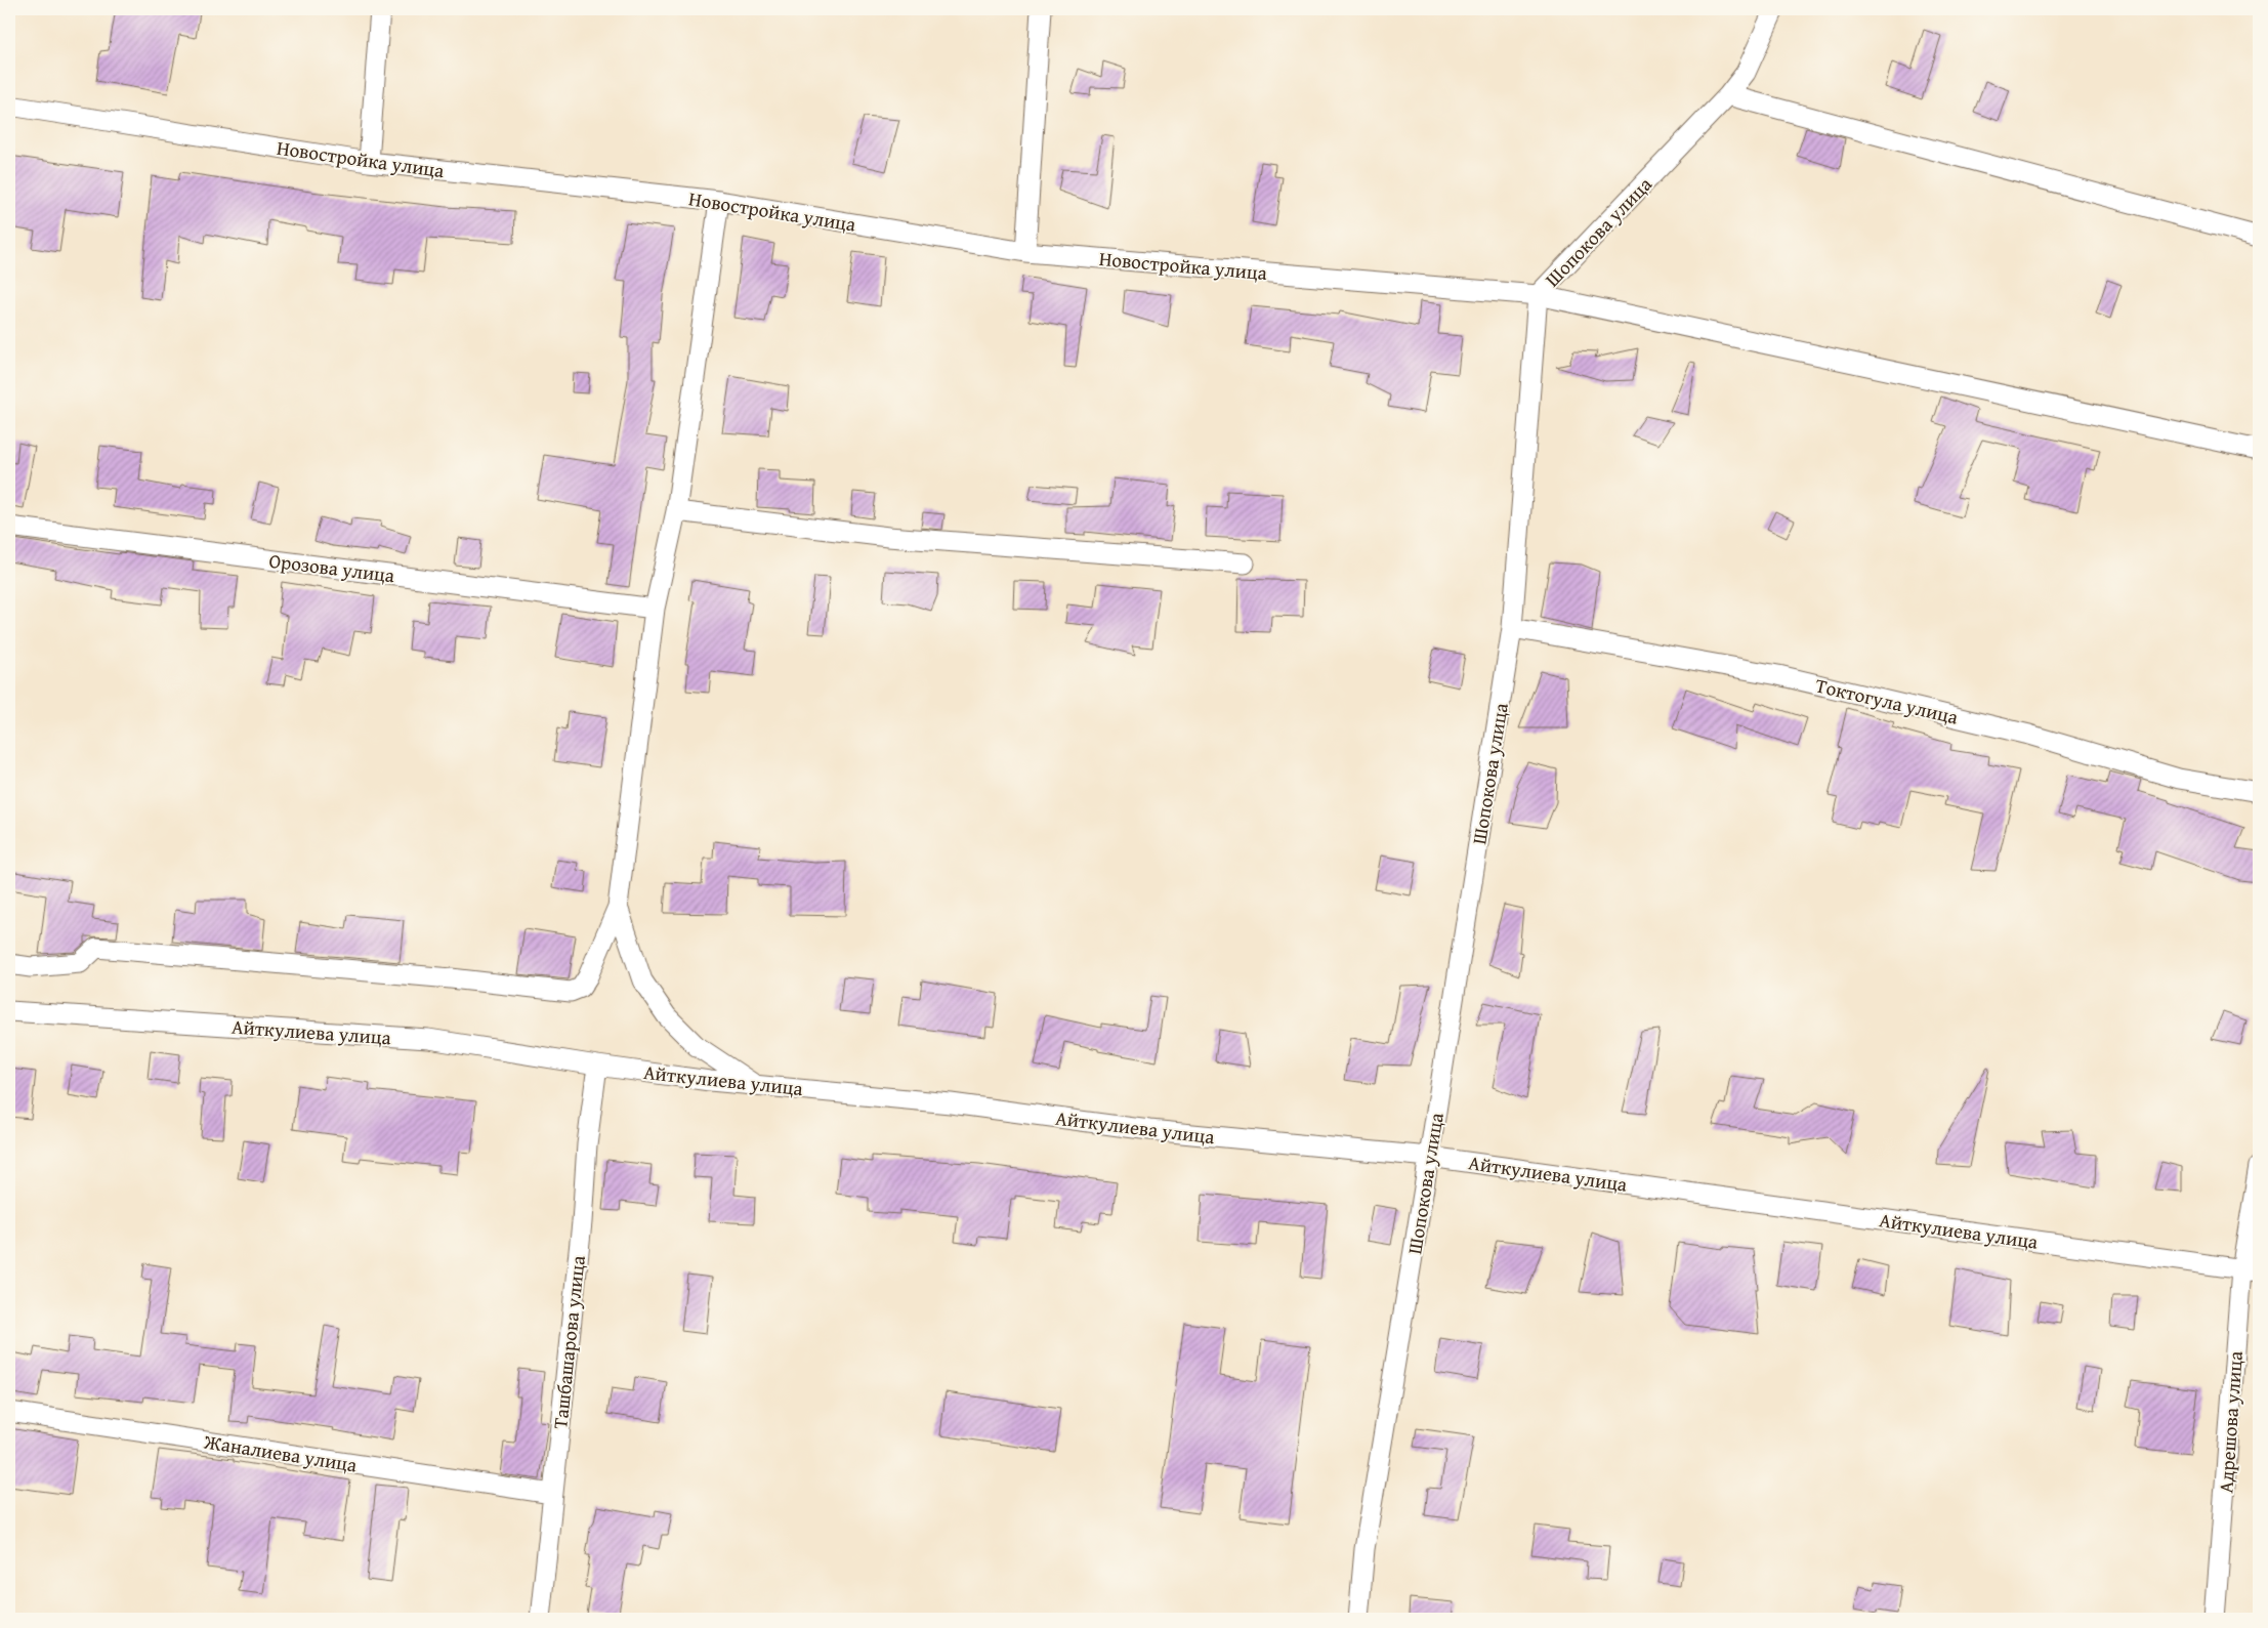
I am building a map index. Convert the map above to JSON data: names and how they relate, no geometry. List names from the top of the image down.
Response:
{
  "streets": {
    "street": [
      "Новостройка улица",
      "Шопокова улица",
      "Орозова улица",
      "Токтогула улица",
      "Айткулиева улица",
      "Ташбашарова улица",
      "Адрешова улица",
      "Жаналиева улица"
    ]
  },
  "crossings": [
    ["Новостройка улица", "Шопокова улица"],
    ["Шопокова улица", "Токтогула улица"],
    ["Шопокова улица", "Айткулиева улица"],
    ["Айткулиева улица", "Ташбашарова улица"],
    ["Айткулиева улица", "Адрешова улица"],
    ["Ташбашарова улица", "Жаналиева улица"]
  ]
}
